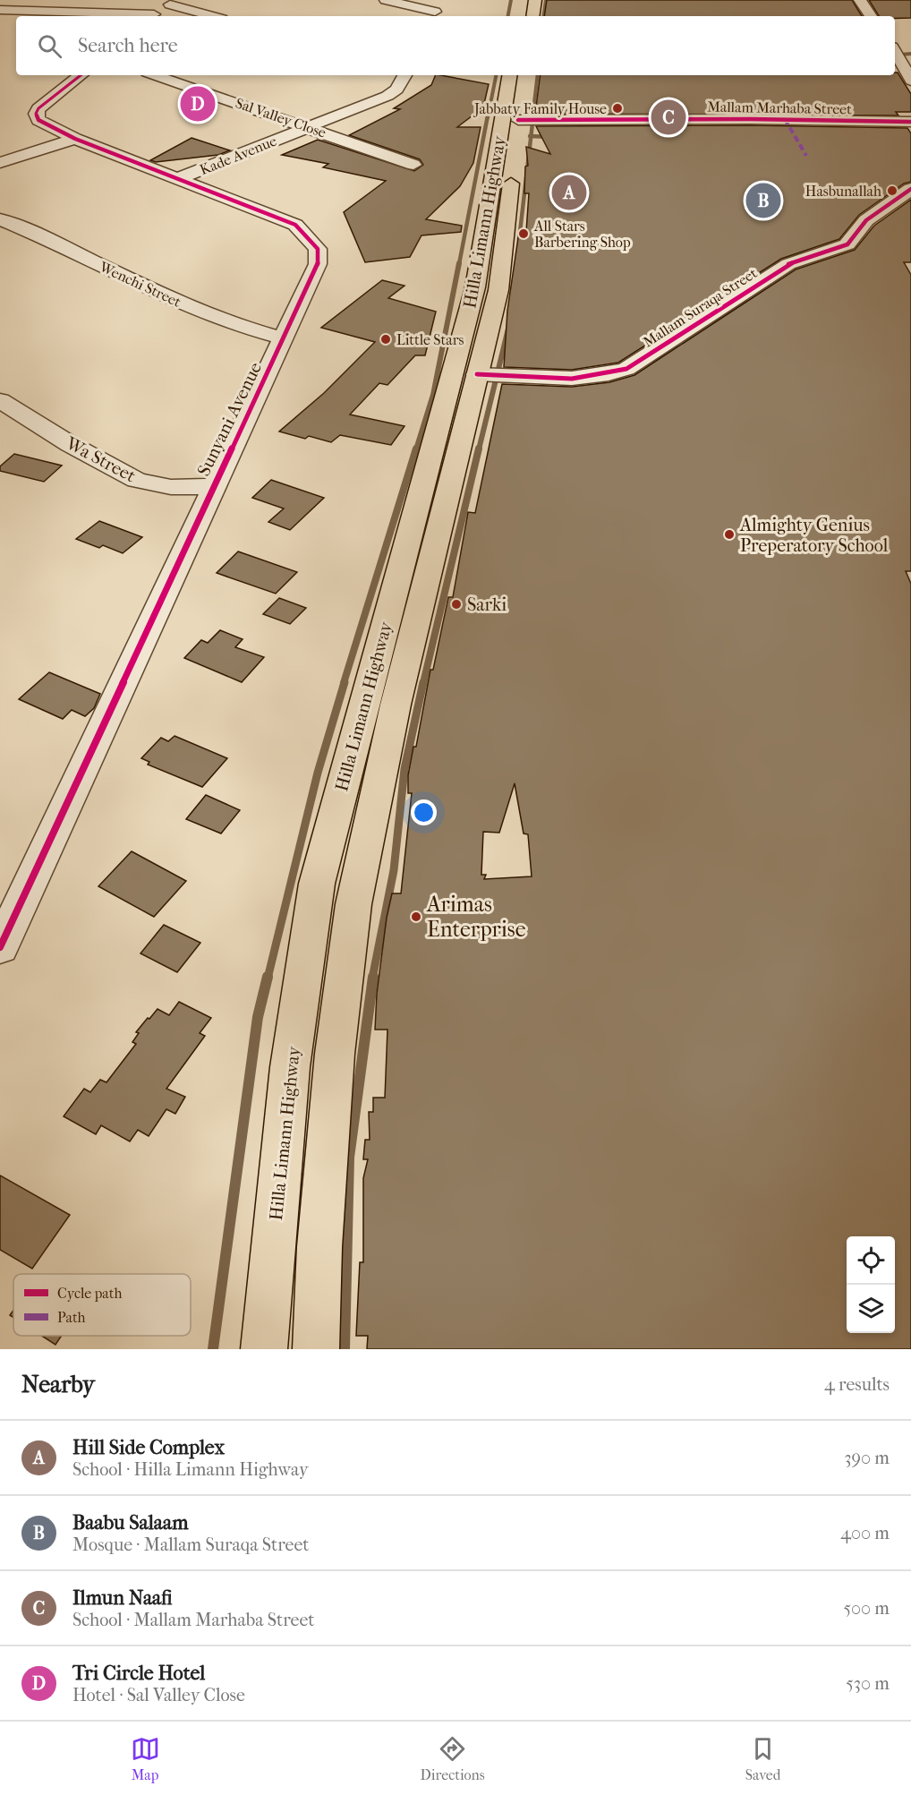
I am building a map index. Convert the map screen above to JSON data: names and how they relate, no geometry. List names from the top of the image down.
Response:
{
  "streets": {
    "main road": ["Hilla Limann Highway"],
    "street": [
      "Mallam Marhaba Street",
      "Sal Valley Close",
      "Kade Avenue",
      "Wenchi Street",
      "Mallam Suraqa Street",
      "Sunyani Avenue",
      "Wa Street"
    ]
  },
  "crossings": [
    ["Mallam Marhaba Street", "Hilla Limann Highway"],
    ["Sal Valley Close", "Kade Avenue"],
    ["Kade Avenue", "Sunyani Avenue"],
    ["Hilla Limann Highway", "Mallam Suraqa Street"],
    ["Wenchi Street", "Sunyani Avenue"],
    ["Sunyani Avenue", "Wa Street"]
  ],
  "places": [
    "Jabbaty Family House",
    "Hasbunallah",
    "All Stars Barbering Shop",
    "Little Stars",
    "Almighty Genius Preperatory School",
    "Sarki",
    "Arimas Enterprise"
  ],
  "legend": ["Cycle path", "Path"],
  "page": {
    "search": "Search here",
    "pins": [
      "D",
      "C",
      "A",
      "B"
    ],
    "heading": ["Nearby", "4 results"],
    "list": [
      {
        "mark": "A",
        "name": "Hill Side Complex",
        "note": "School · Hilla Limann Highway",
        "value": "390 m"
      },
      {
        "mark": "B",
        "name": "Baabu Salaam",
        "note": "Mosque · Mallam Suraqa Street",
        "value": "400 m"
      },
      {
        "mark": "C",
        "name": "Ilmun Naafi",
        "note": "School · Mallam Marhaba Street",
        "value": "500 m"
      },
      {
        "mark": "D",
        "name": "Tri Circle Hotel",
        "note": "Hotel · Sal Valley Close",
        "value": "530 m"
      }
    ],
    "nav": ["Map", "Directions", "Saved"]
  }
}
